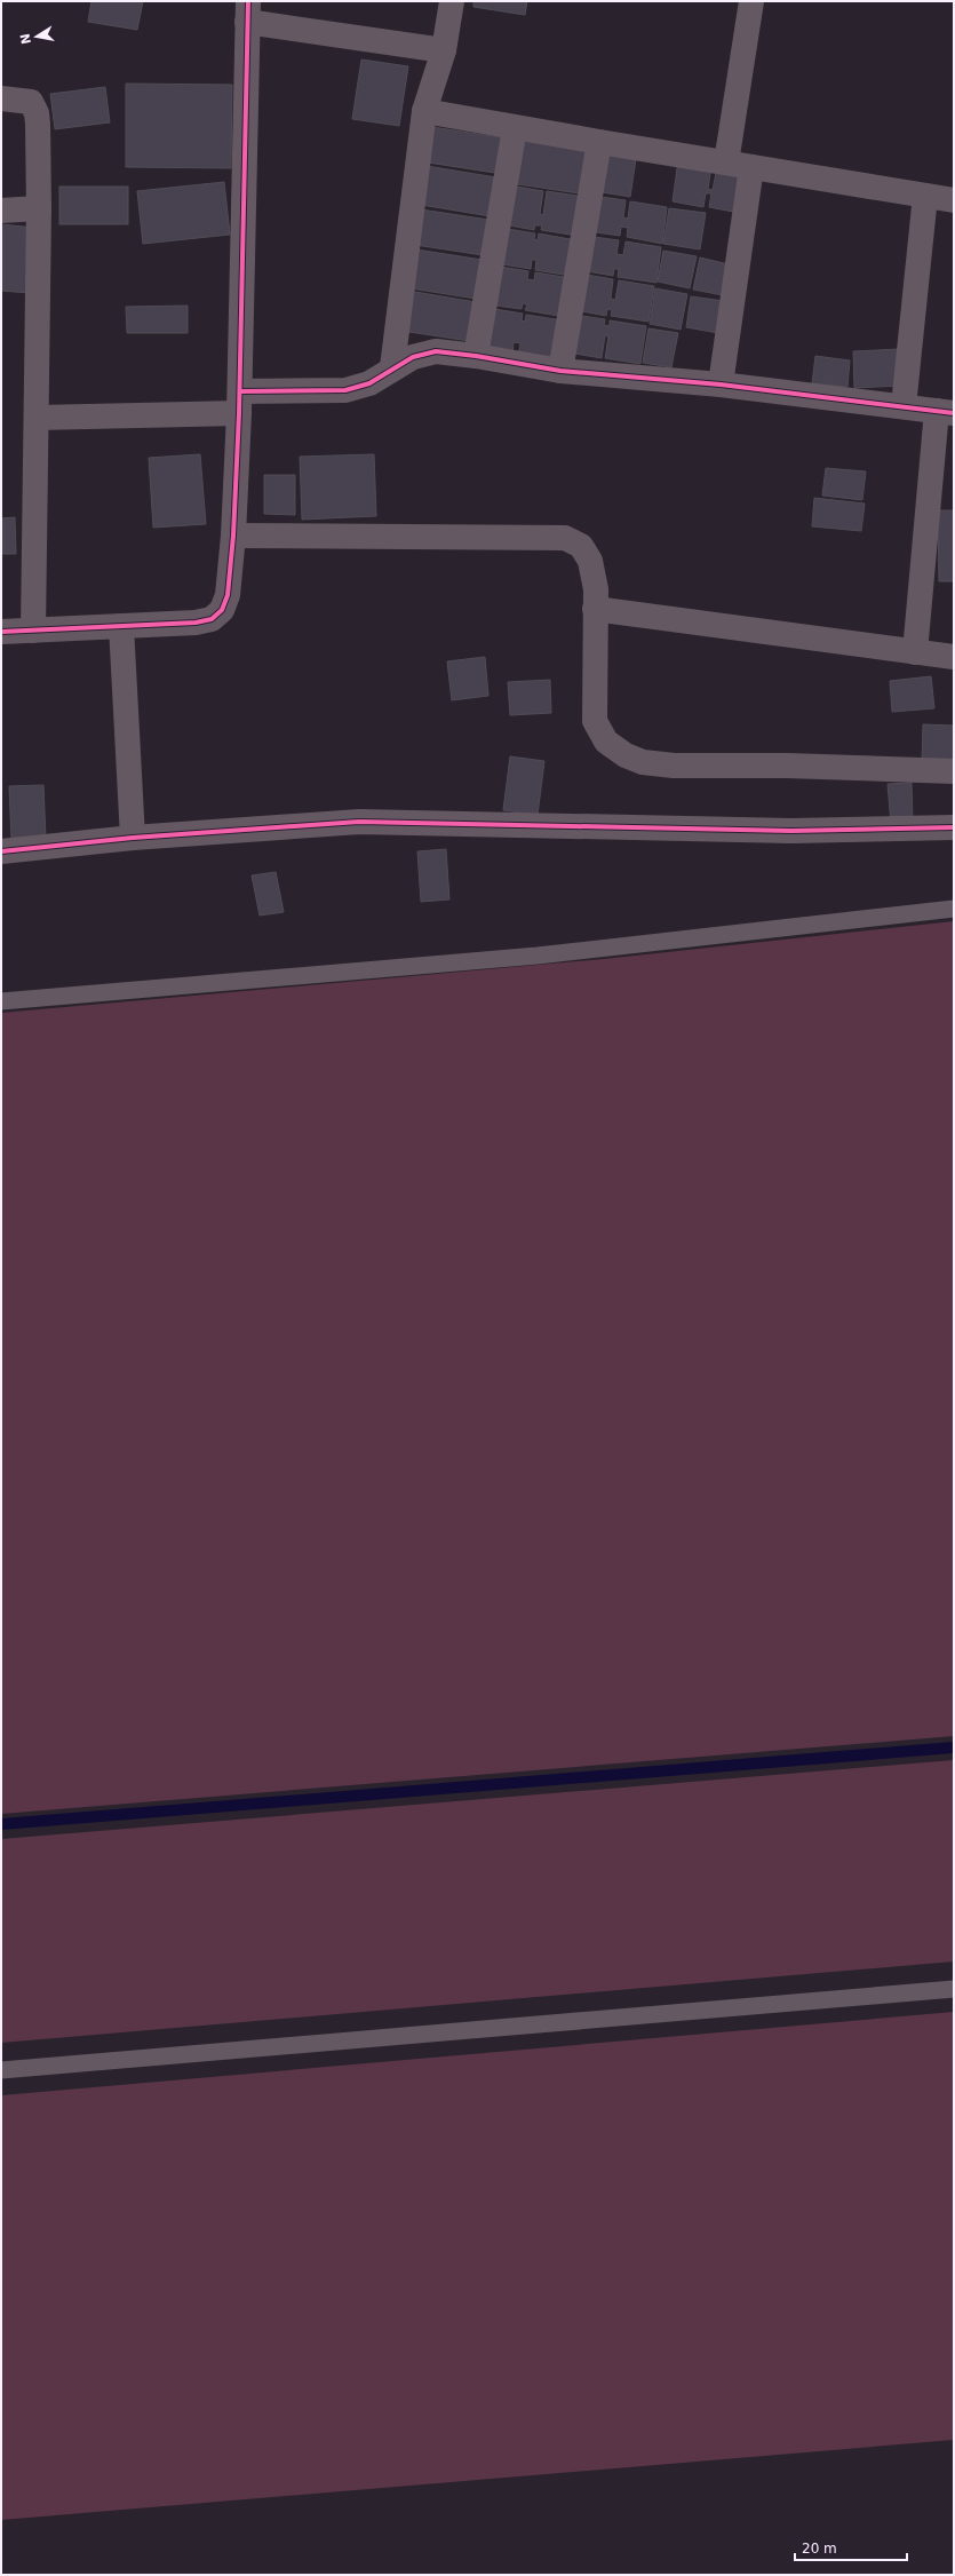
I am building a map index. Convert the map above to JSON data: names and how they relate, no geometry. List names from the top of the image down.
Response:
{
  "scale_bar": "20 m",
  "north": "left"
}
